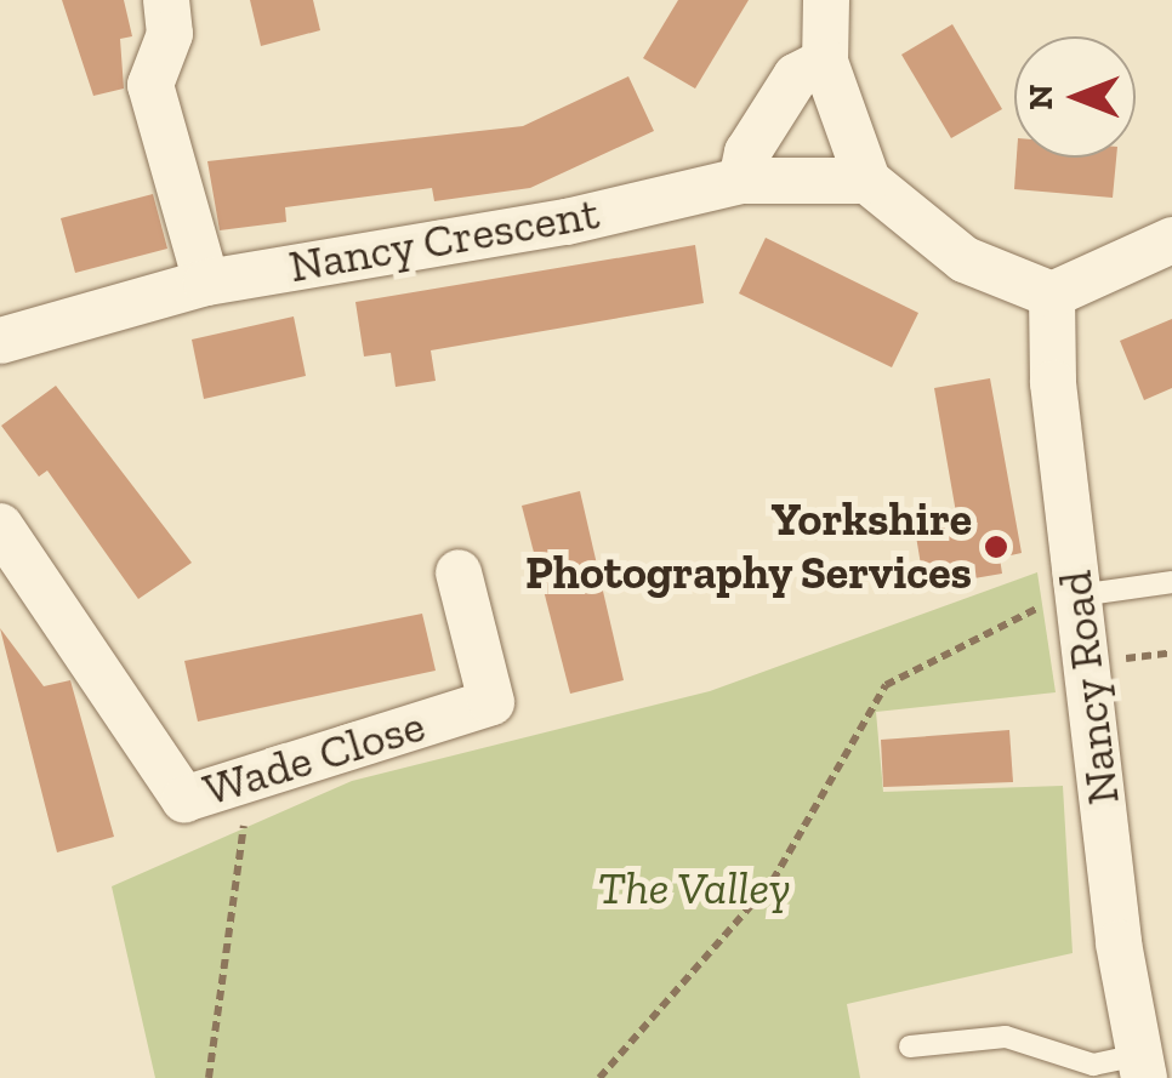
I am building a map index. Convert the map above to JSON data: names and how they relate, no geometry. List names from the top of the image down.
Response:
{
  "streets": {
    "street": ["Nancy Crescent", "Nancy Road", "Wade Close"]
  },
  "parks": ["The Valley"],
  "places": ["Yorkshire Photography Services"],
  "north": "left"
}
